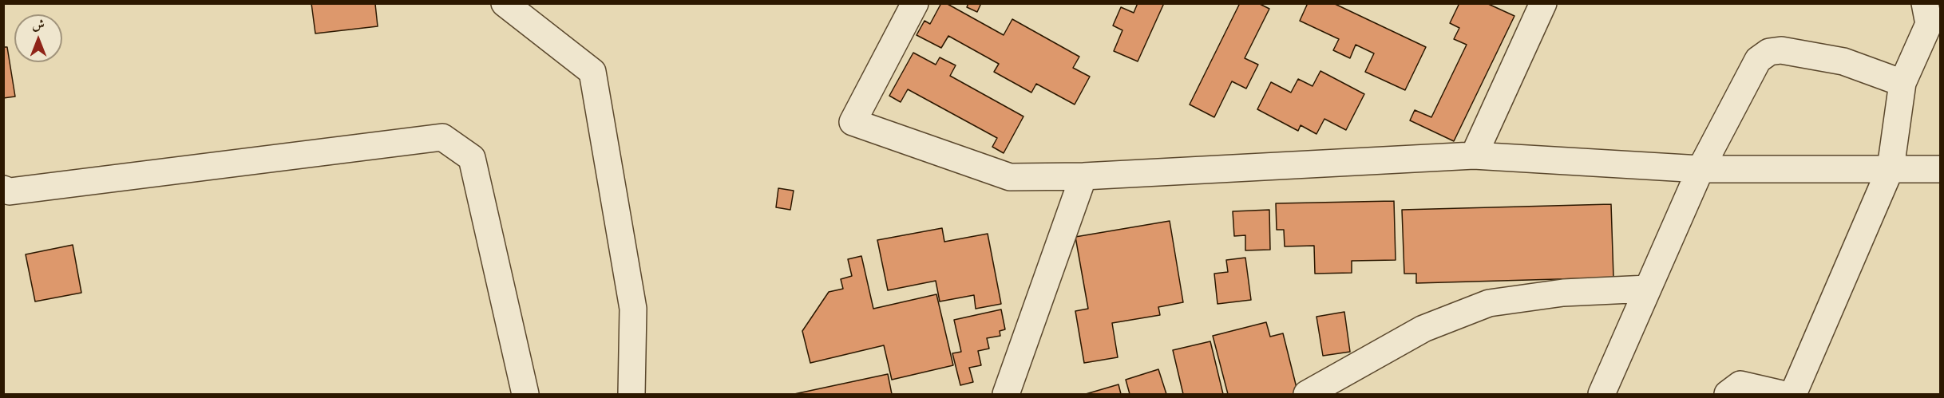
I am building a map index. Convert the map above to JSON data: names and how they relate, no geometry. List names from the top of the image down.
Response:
{
  "north": "top"
}
